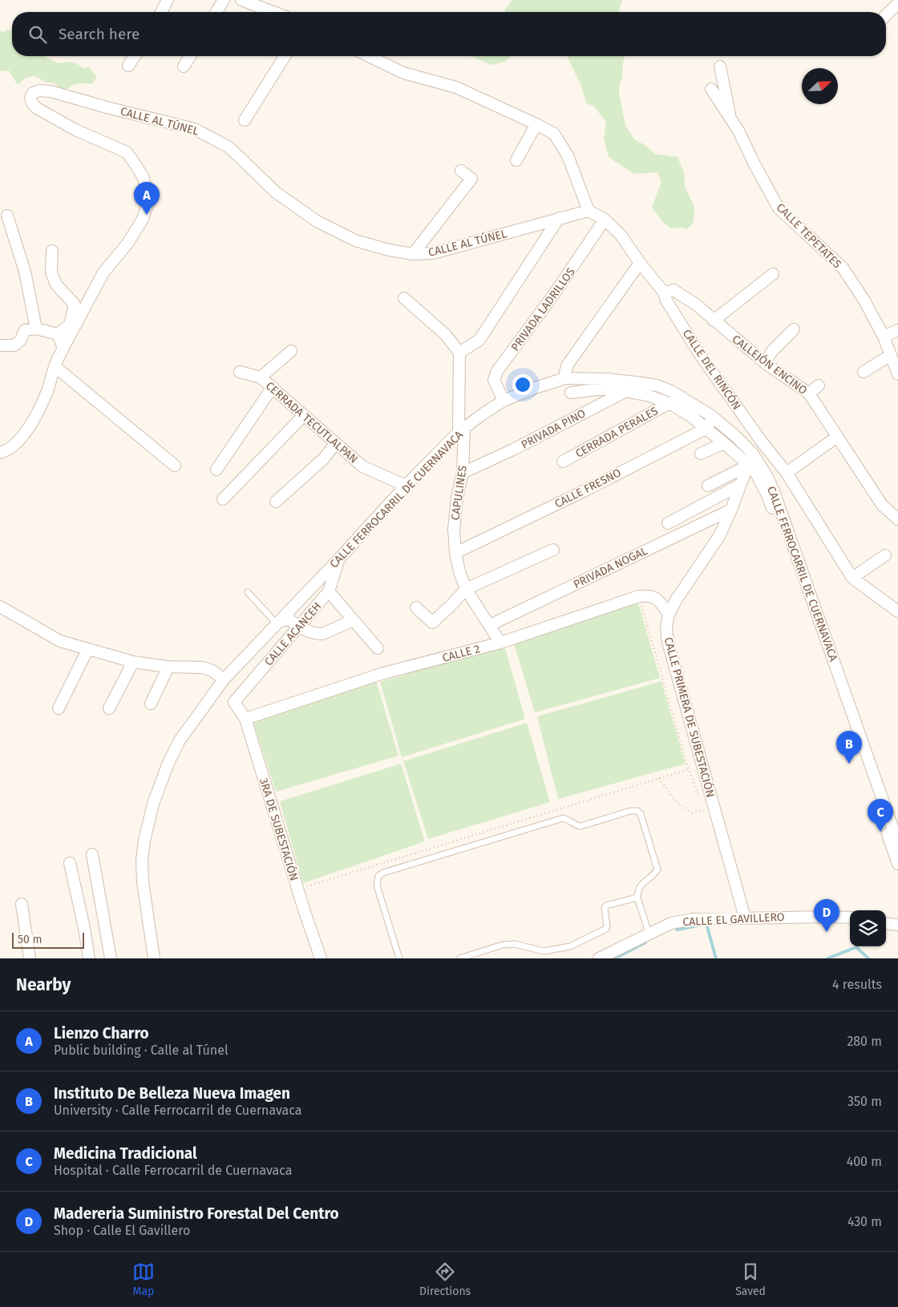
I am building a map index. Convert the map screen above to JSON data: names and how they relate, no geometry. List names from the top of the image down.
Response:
{
  "streets": {
    "street": [
      "CALLE AL TÚNEL",
      "CALLE TEPETATES",
      "PRIVADA LADRILLOS",
      "CALLEJÓN ENCINO",
      "CALLE DEL RINCÓN",
      "CERRADA TECUTLALPAN",
      "PRIVADA PINO",
      "CERRADA PERALES",
      "CALLE FRESNO",
      "CAPULINES",
      "CALLE FERROCARRIL DE CUERNAVACA",
      "PRIVADA NOGAL",
      "CALLE ACANCEH",
      "CALLE 2",
      "CALLE PRIMERA DE SUBESTACIÓN",
      "3RA DE SUBESTACIÓN",
      "CALLE EL GAVILLERO"
    ]
  },
  "crossings": [
    ["CALLE AL TÚNEL", "CALLE DEL RINCÓN"],
    ["PRIVADA LADRILLOS", "CALLE DEL RINCÓN"],
    ["PRIVADA LADRILLOS", "CALLE FERROCARRIL DE CUERNAVACA"],
    ["CALLEJÓN ENCINO", "CALLE DEL RINCÓN"],
    ["CALLE DEL RINCÓN", "CALLE PRIMERA DE SUBESTACIÓN"],
    ["CERRADA TECUTLALPAN", "CALLE FERROCARRIL DE CUERNAVACA"],
    ["PRIVADA PINO", "CAPULINES"],
    ["PRIVADA PINO", "CALLE FERROCARRIL DE CUERNAVACA"],
    ["CERRADA PERALES", "CALLE FERROCARRIL DE CUERNAVACA"],
    ["CALLE FRESNO", "CAPULINES"],
    ["CALLE FRESNO", "CALLE FERROCARRIL DE CUERNAVACA"],
    ["CAPULINES", "CALLE FERROCARRIL DE CUERNAVACA"],
    ["CAPULINES", "PRIVADA NOGAL"],
    ["CAPULINES", "CALLE 2"],
    ["CALLE FERROCARRIL DE CUERNAVACA", "CALLE ACANCEH"],
    ["CALLE FERROCARRIL DE CUERNAVACA", "CALLE PRIMERA DE SUBESTACIÓN"],
    ["PRIVADA NOGAL", "CALLE PRIMERA DE SUBESTACIÓN"],
    ["CALLE ACANCEH", "3RA DE SUBESTACIÓN"],
    ["CALLE 2", "CALLE PRIMERA DE SUBESTACIÓN"],
    ["CALLE 2", "3RA DE SUBESTACIÓN"],
    ["CALLE PRIMERA DE SUBESTACIÓN", "CALLE EL GAVILLERO"]
  ],
  "scale_bar": "50 m",
  "north": "top right",
  "page": {
    "search": "Search here",
    "pins": [
      "A",
      "B",
      "C",
      "D"
    ],
    "scale": "50 m",
    "heading": ["Nearby", "4 results"],
    "list": [
      {
        "mark": "A",
        "name": "Lienzo Charro",
        "note": "Public building · Calle al Túnel",
        "value": "280 m"
      },
      {
        "mark": "B",
        "name": "Instituto De Belleza Nueva Imagen",
        "note": "University · Calle Ferrocarril de Cuernavaca",
        "value": "350 m"
      },
      {
        "mark": "C",
        "name": "Medicina Tradicional",
        "note": "Hospital · Calle Ferrocarril de Cuernavaca",
        "value": "400 m"
      },
      {
        "mark": "D",
        "name": "Madereria Suministro Forestal Del Centro",
        "note": "Shop · Calle El Gavillero",
        "value": "430 m"
      }
    ],
    "nav": ["Map", "Directions", "Saved"]
  }
}
